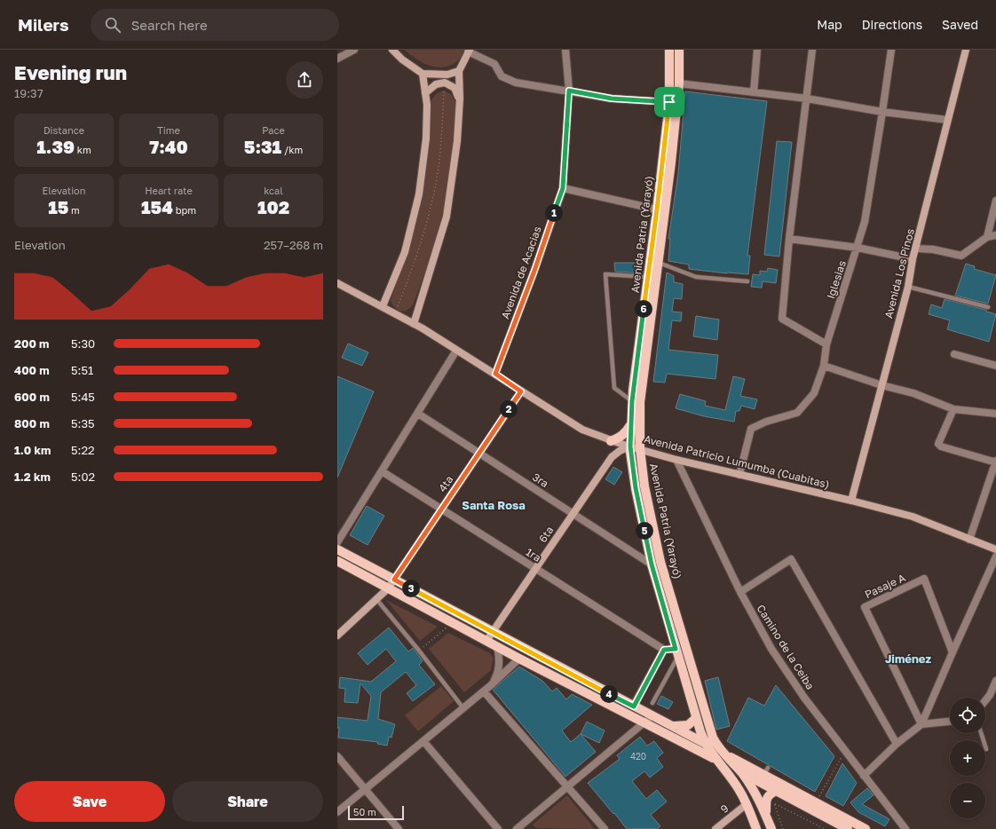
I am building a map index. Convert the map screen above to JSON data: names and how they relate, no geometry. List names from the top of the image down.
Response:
{
  "streets": {
    "main road": ["Avenida Patria (Yarayó)"],
    "street": [
      "Avenida de Acacias",
      "Avenida Los Pinos",
      "Iglesias",
      "Avenida Patricio Lumumba (Cuabitas)",
      "3ra",
      "4ta",
      "6ta",
      "1ra",
      "Pasaje A",
      "Camino de la Ceiba",
      "9"
    ]
  },
  "crossings": [
    ["Avenida Patria (Yarayó)", "Avenida Patricio Lumumba (Cuabitas)"],
    ["Avenida Patria (Yarayó)", "3ra"],
    ["Avenida Patria (Yarayó)", "6ta"],
    ["Avenida de Acacias", "Avenida Patricio Lumumba (Cuabitas)"],
    ["Avenida Los Pinos", "Avenida Patricio Lumumba (Cuabitas)"],
    ["Iglesias", "Avenida Patricio Lumumba (Cuabitas)"],
    ["Avenida Patricio Lumumba (Cuabitas)", "4ta"],
    ["Avenida Patricio Lumumba (Cuabitas)", "6ta"],
    ["Avenida Patricio Lumumba (Cuabitas)", "Camino de la Ceiba"],
    ["3ra", "4ta"],
    ["3ra", "6ta"],
    ["4ta", "1ra"],
    ["6ta", "1ra"]
  ],
  "districts": ["Santa Rosa", "Jiménez"],
  "house_numbers": ["420"],
  "scale_bar": "50 m",
  "page": {
    "header": "Milers",
    "search": "Search here",
    "nav": ["Map", "Directions", "Saved"],
    "heading": ["Evening run", "19:37"],
    "stats": [
      ["Distance", "1.39 km"],
      ["Time", "7:40"],
      ["Pace", "5:31 /km"],
      ["Elevation", "15 m"],
      ["Heart rate", "154 bpm"],
      ["kcal", "102"]
    ],
    "pins": [
      "1",
      "6",
      "2",
      "5",
      "3",
      "4"
    ],
    "chart": ["Elevation", "257–268 m"],
    "list": [
      {
        "name": "200 m",
        "note": "5:30"
      },
      {
        "name": "400 m",
        "note": "5:51"
      },
      {
        "name": "600 m",
        "note": "5:45"
      },
      {
        "name": "800 m",
        "note": "5:35"
      },
      {
        "name": "1.0 km",
        "note": "5:22"
      },
      {
        "name": "1.2 km",
        "note": "5:02"
      }
    ],
    "map_buttons": ["+", "−"],
    "buttons": ["Save", "Share"],
    "scale": "50 m"
  }
}
